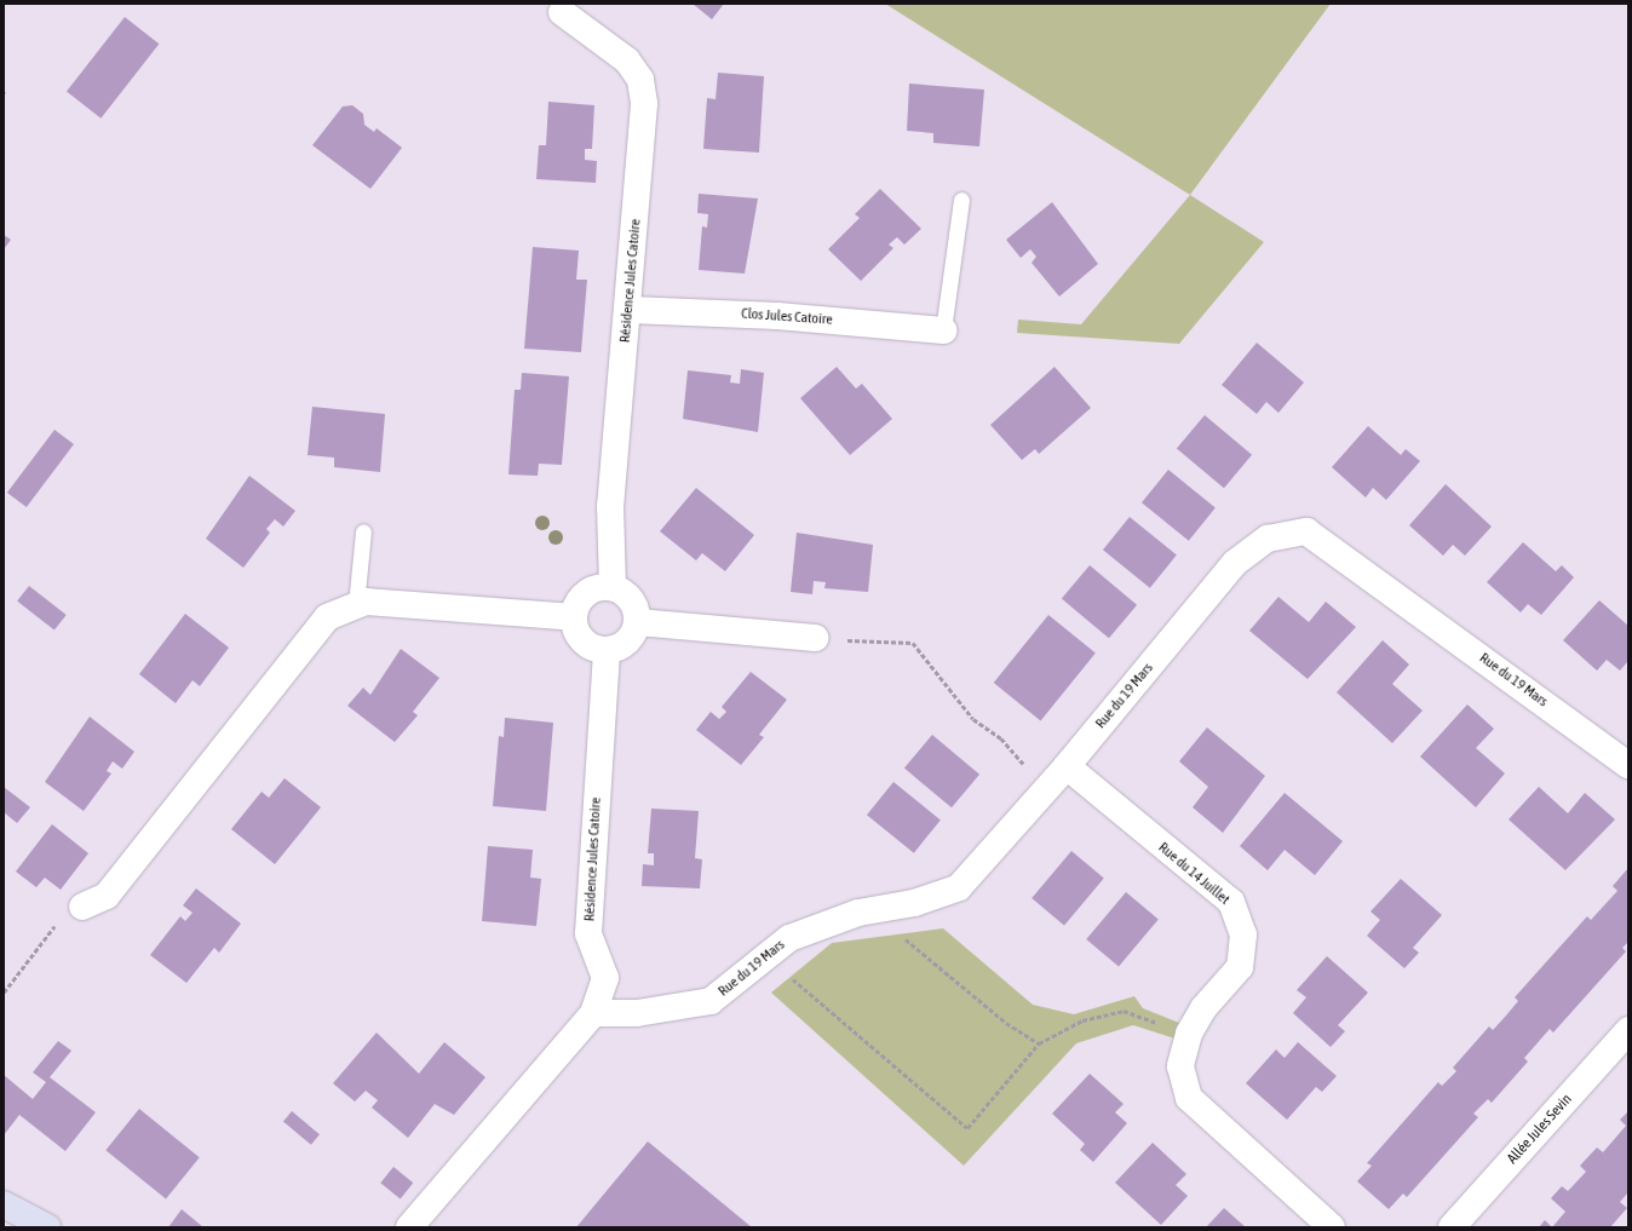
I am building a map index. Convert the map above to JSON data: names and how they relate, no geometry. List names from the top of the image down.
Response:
{
  "streets": {
    "street": [
      "Résidence Jules Catoire",
      "Clos Jules Catoire",
      "Rue du 19 Mars",
      "Rue du 14 Juillet",
      "Allée Jules Sevin"
    ]
  },
  "crossings": [
    ["Résidence Jules Catoire", "Clos Jules Catoire"],
    ["Résidence Jules Catoire", "Rue du 19 Mars"],
    ["Rue du 19 Mars", "Rue du 14 Juillet"]
  ]
}
